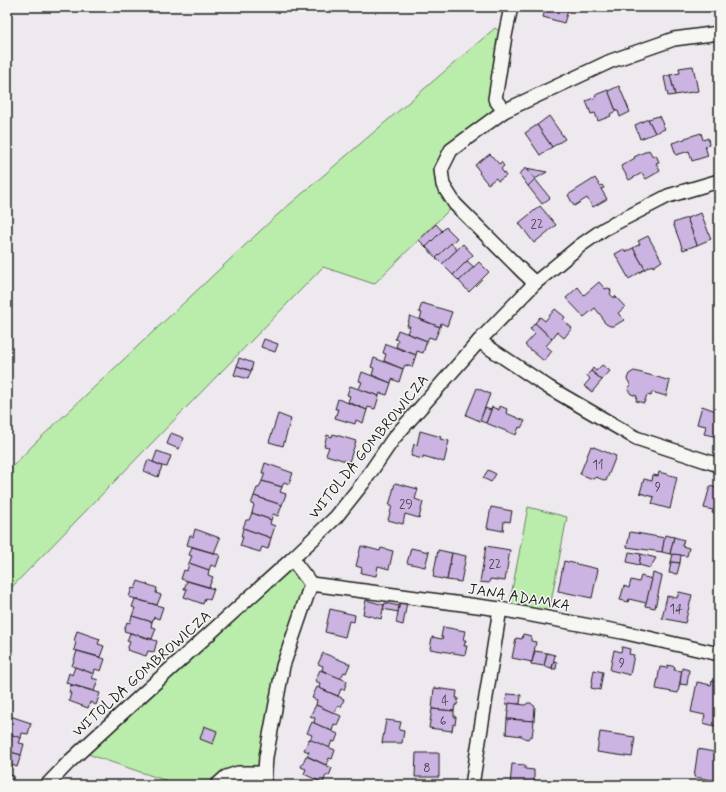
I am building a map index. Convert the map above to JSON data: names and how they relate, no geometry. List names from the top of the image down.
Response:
{
  "streets": {
    "street": ["WITOLDA GOMBROWICZA", "JANA ADAMKA"]
  },
  "house_numbers": [
    "22",
    "11",
    "9",
    "29",
    "22",
    "14",
    "9",
    "4",
    "6",
    "8"
  ]
}
